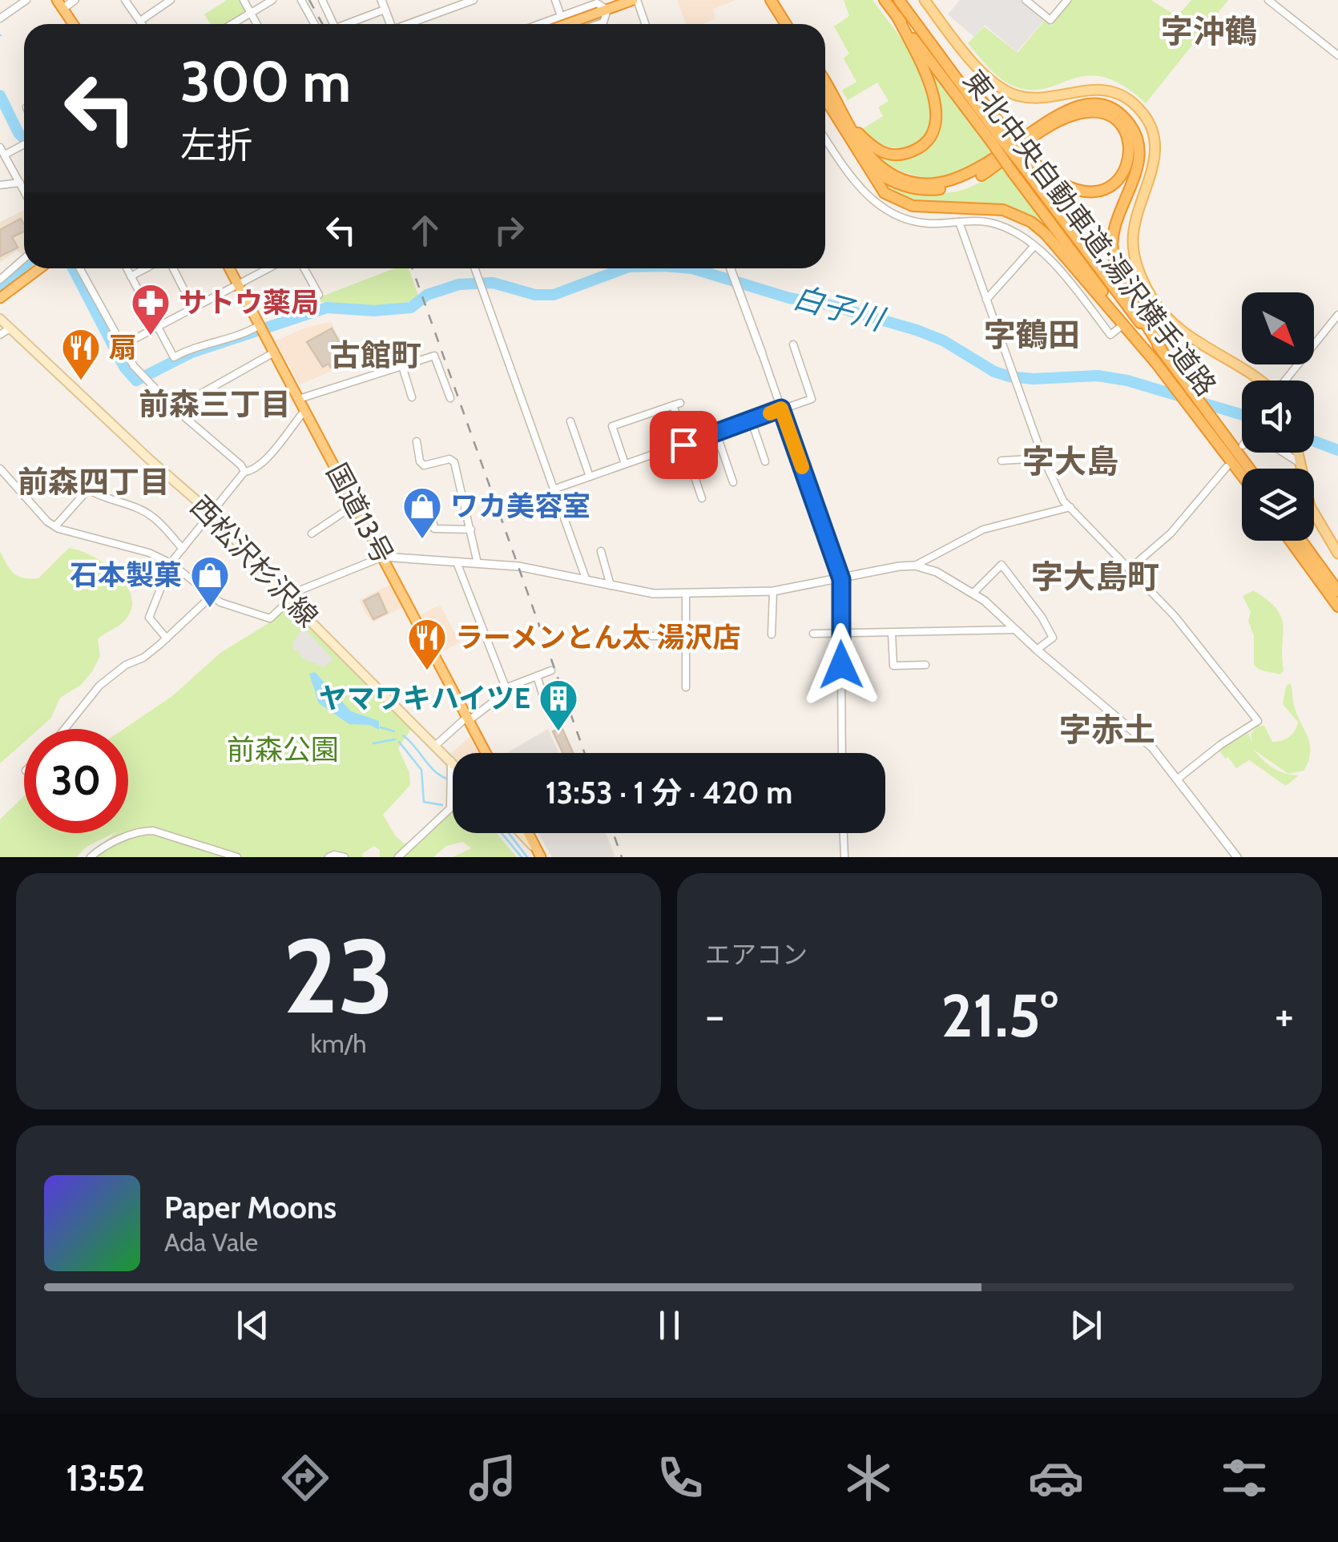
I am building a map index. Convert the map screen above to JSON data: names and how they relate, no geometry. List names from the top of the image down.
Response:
{
  "streets": {
    "highway": ["東北中央自動車道;湯沢横手道路", "国道13号"],
    "main road": ["西松沢杉沢線"]
  },
  "districts": [
    "字沖鶴",
    "字鶴田",
    "古館町",
    "前森三丁目",
    "字大島",
    "前森四丁目",
    "字大島町",
    "字赤土"
  ],
  "water": ["白子川"],
  "parks": ["前森公園"],
  "places": {
    "pharmacy": ["サトウ薬局"],
    "restaurant": ["扇", "ラーメンとん太 湯沢店"],
    "shop": ["ワカ美容室", "石本製菓"],
    "building": ["ヤマワキハイツE"]
  },
  "north": "bottom right",
  "page": {
    "turn": ["300 m", "左折"],
    "limit": "30",
    "trip": "13:53 · 1 分 · 420 m",
    "tile": [
      ["23", "km/h"],
      "エアコン"
    ],
    "heat": ["−", "21.5°", "+"],
    "song": ["Paper Moons", "Ada Vale"],
    "tabs": "13:52"
  }
}
